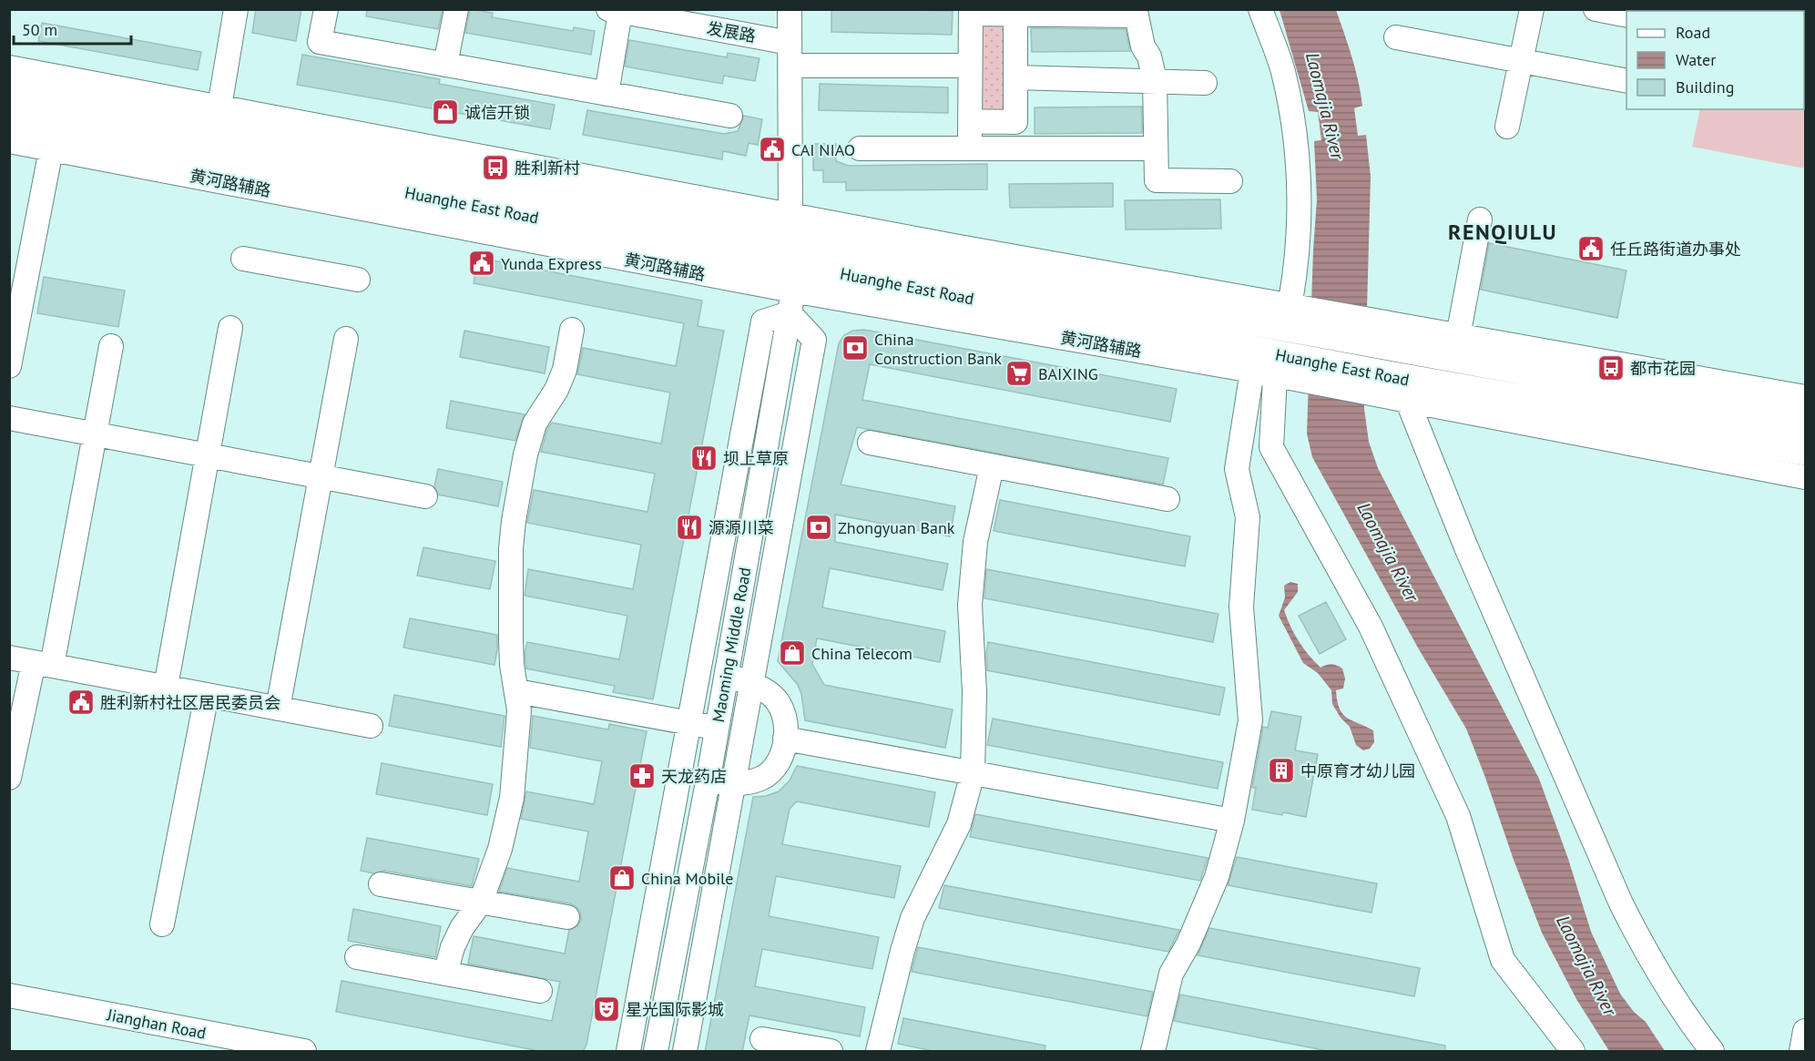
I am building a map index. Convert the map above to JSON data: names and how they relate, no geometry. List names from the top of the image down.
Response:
{
  "streets": {
    "main road": ["Huanghe East Road"],
    "street": ["发展路", "Maoming Middle Road", "Jianghan Road"]
  },
  "crossings": [
    ["发展路", "Maoming Middle Road"],
    ["Huanghe East Road", "Maoming Middle Road"]
  ],
  "districts": ["RENQIULU"],
  "water": ["Laomajia River"],
  "places": {
    "shop": ["诚信开锁", "China Telecom", "China Mobile"],
    "public building": [
      "CAI NIAO",
      "任丘路街道办事处",
      "Yunda Express",
      "胜利新村社区居民委员会"
    ],
    "bus stop": ["胜利新村", "都市花园"],
    "bank": ["China Construction Bank", "Zhongyuan Bank"],
    "supermarket": ["BAIXING"],
    "restaurant": ["坝上草原", "源源川菜"],
    "building": ["中原育才幼儿园"],
    "pharmacy": ["天龙药店"],
    "theatre": ["星光国际影城"]
  },
  "legend": ["Road", "Water", "Building"],
  "scale_bar": "50 m"
}
